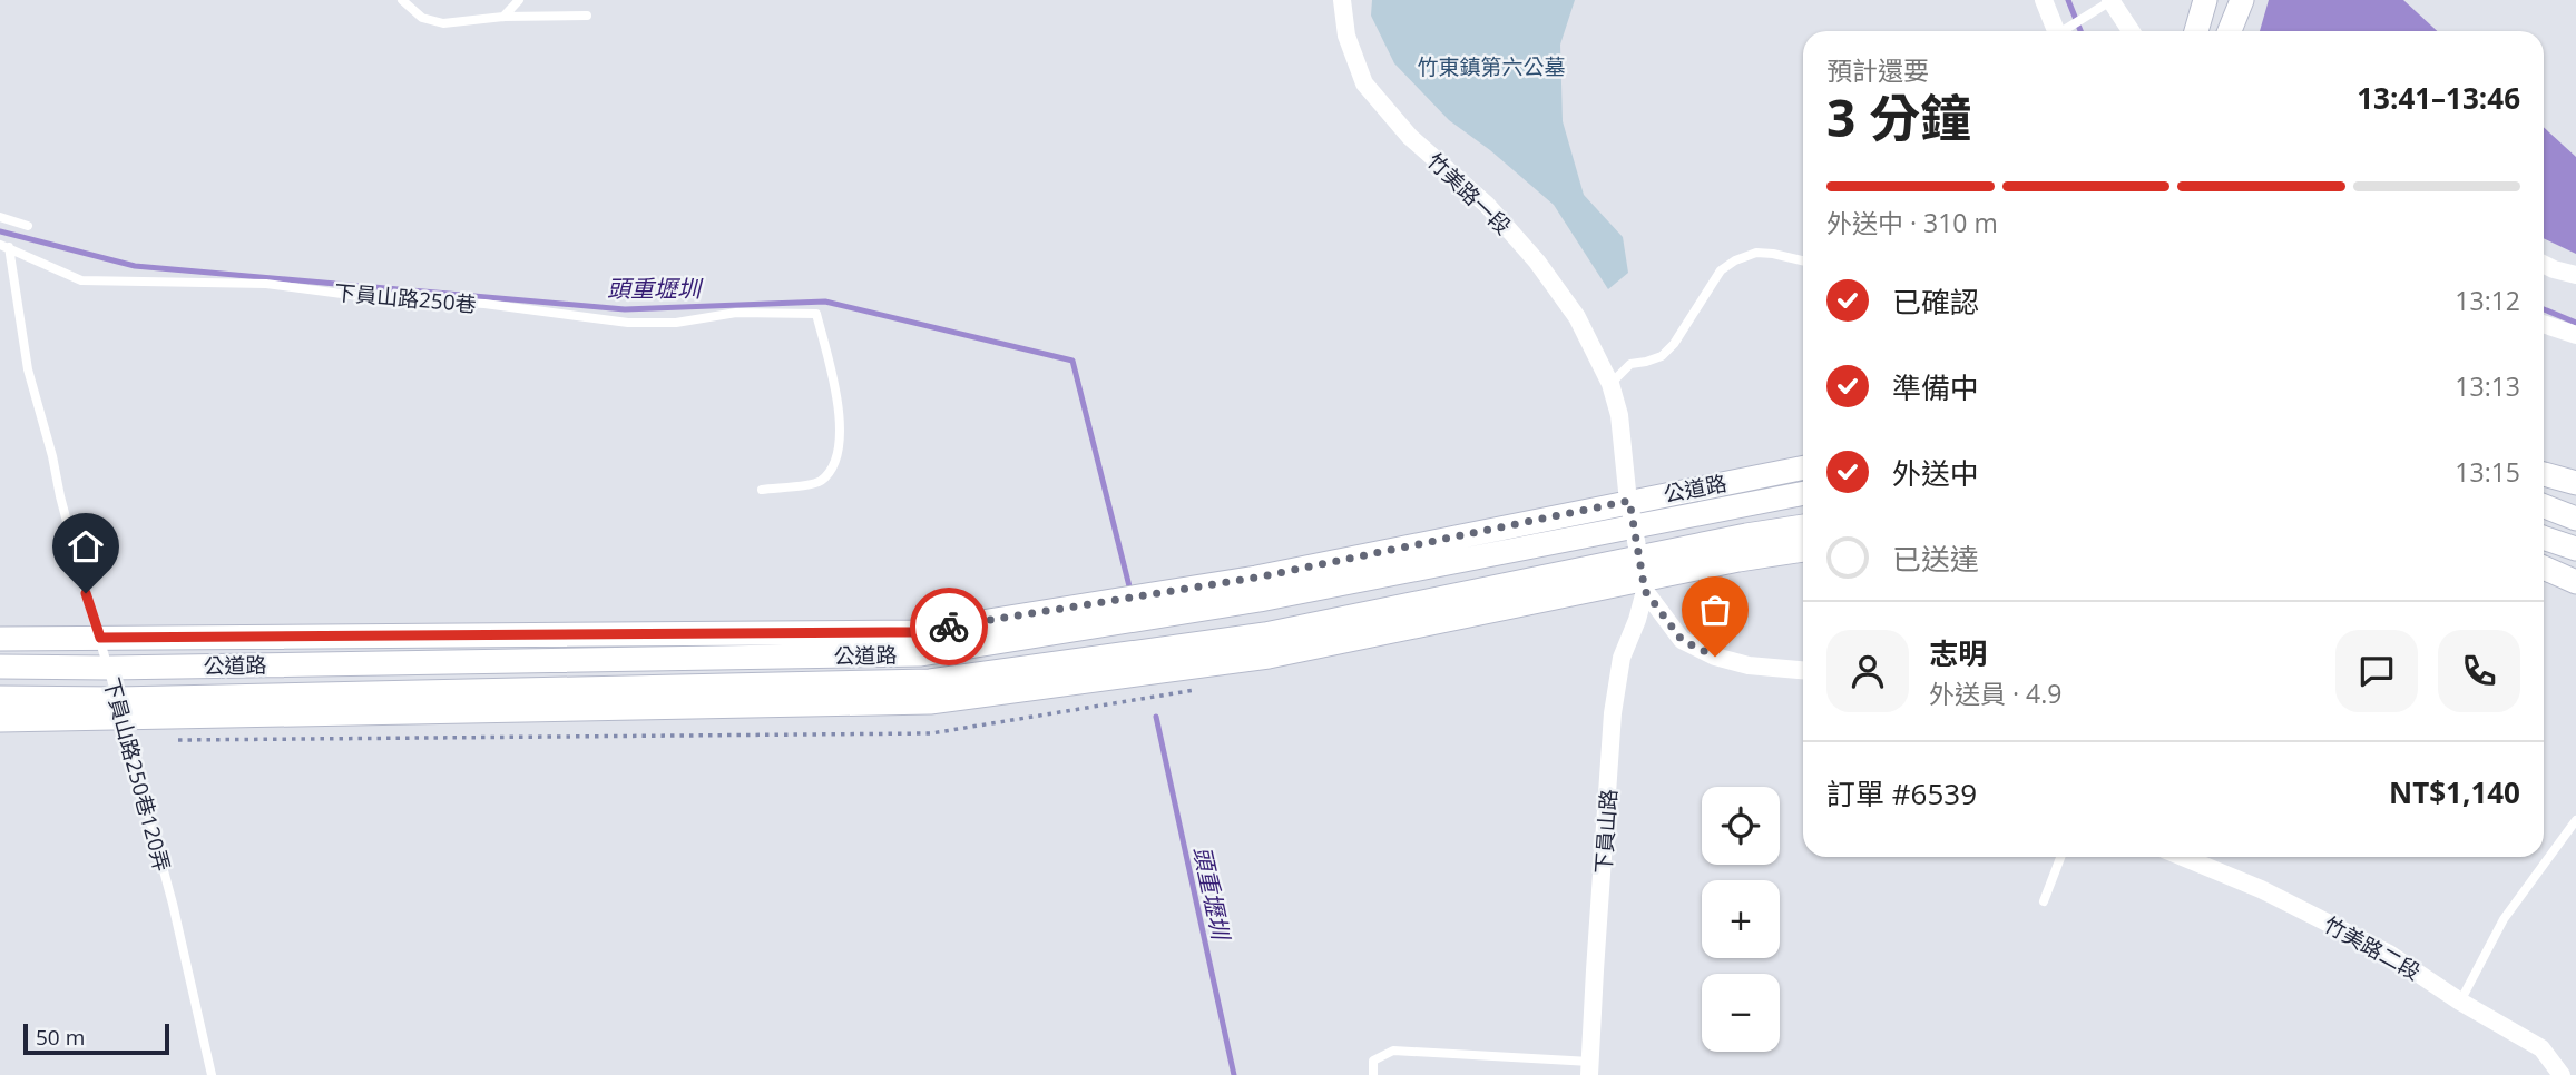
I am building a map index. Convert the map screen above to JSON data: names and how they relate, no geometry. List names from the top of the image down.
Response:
{
  "streets": {
    "street": [
      "竹美路一段",
      "公道路",
      "下員山路",
      "竹美路二段"
    ],
    "lane": ["下員山路250巷", "下員山路250巷120弄"]
  },
  "crossings": [
    ["下員山路250巷", "下員山路250巷120弄"],
    ["公道路", "下員山路250巷120弄"],
    ["公道路", "下員山路"]
  ],
  "water": ["頭重壢圳"],
  "parks": ["竹東鎮第六公墓"],
  "scale_bar": "50 m",
  "page": {
    "heading": ["3 分鐘", "預計還要", "13:41–13:46"],
    "panel": [
      "志明",
      "外送員 · 4.9",
      "訂單 #6539",
      "NT$1,140"
    ],
    "bar": "外送中 · 310 m",
    "list": [
      ["已確認", "13:12"],
      ["準備中", "13:13"],
      ["外送中", "13:15"],
      "已送達"
    ],
    "map_buttons": ["+", "−"],
    "scale": "50 m"
  }
}
